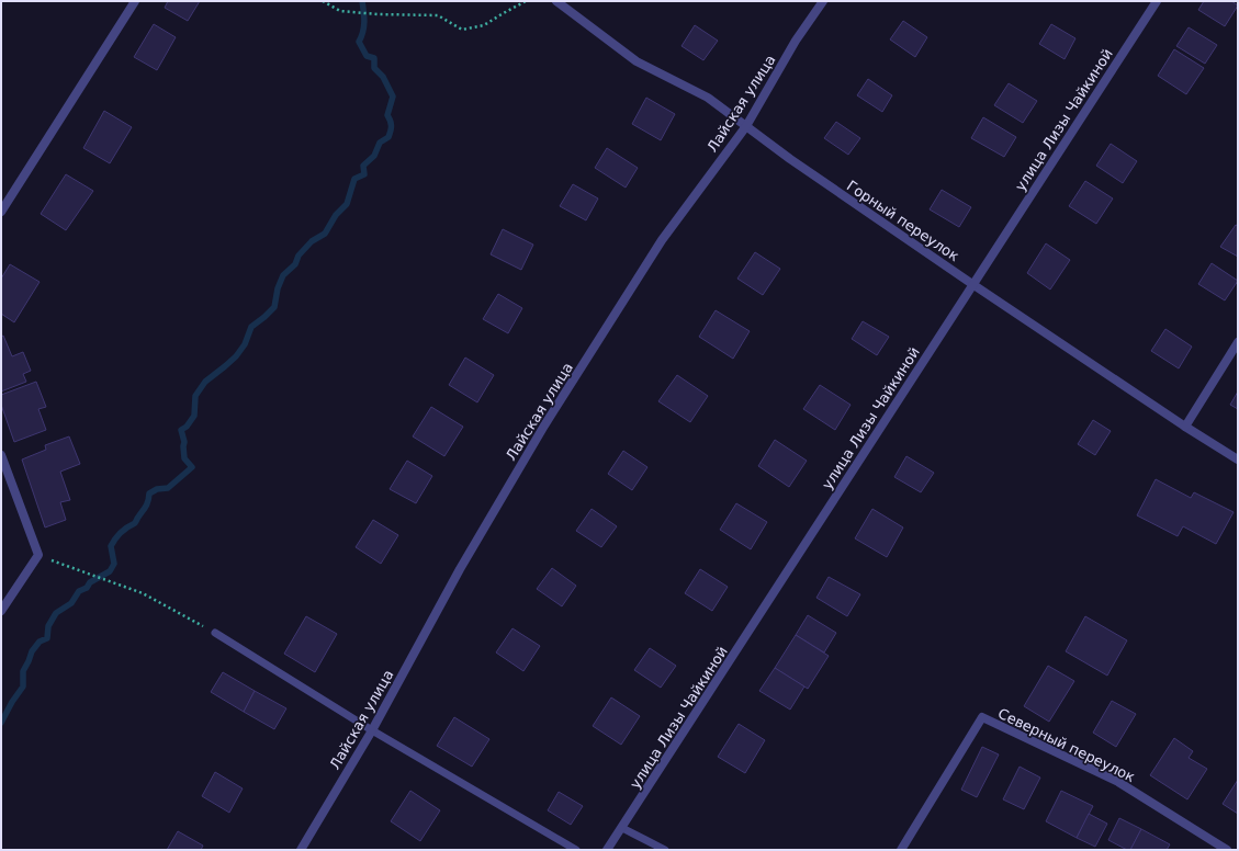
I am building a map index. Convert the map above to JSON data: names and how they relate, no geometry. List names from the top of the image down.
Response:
{
  "streets": {
    "street": [
      "Лайская улица",
      "улица Лизы Чайкиной",
      "Горный переулок",
      "Северный переулок"
    ]
  },
  "crossings": [
    ["Лайская улица", "Горный переулок"],
    ["улица Лизы Чайкиной", "Горный переулок"]
  ]
}
